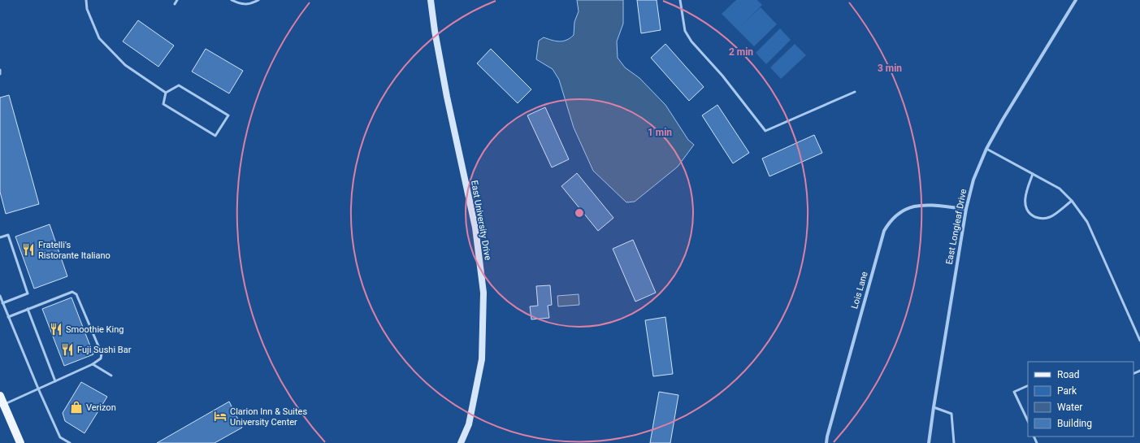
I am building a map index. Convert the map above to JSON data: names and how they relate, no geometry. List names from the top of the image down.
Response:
{
  "streets": {
    "main road": ["East University Drive"],
    "street": ["East Longleaf Drive", "Lois Lane"]
  },
  "crossings": [
    ["East Longleaf Drive", "Lois Lane"]
  ],
  "places": {
    "restaurant": ["Fratelli's Ristorante Italiano", "Smoothie King", "Fuji Sushi Bar"],
    "shop": ["Verizon"],
    "hotel": ["Clarion Inn & Suites University Center"]
  },
  "legend": [
    "Road",
    "Park",
    "Water",
    "Building"
  ],
  "rings": ["2 min", "3 min", "1 min"]
}
